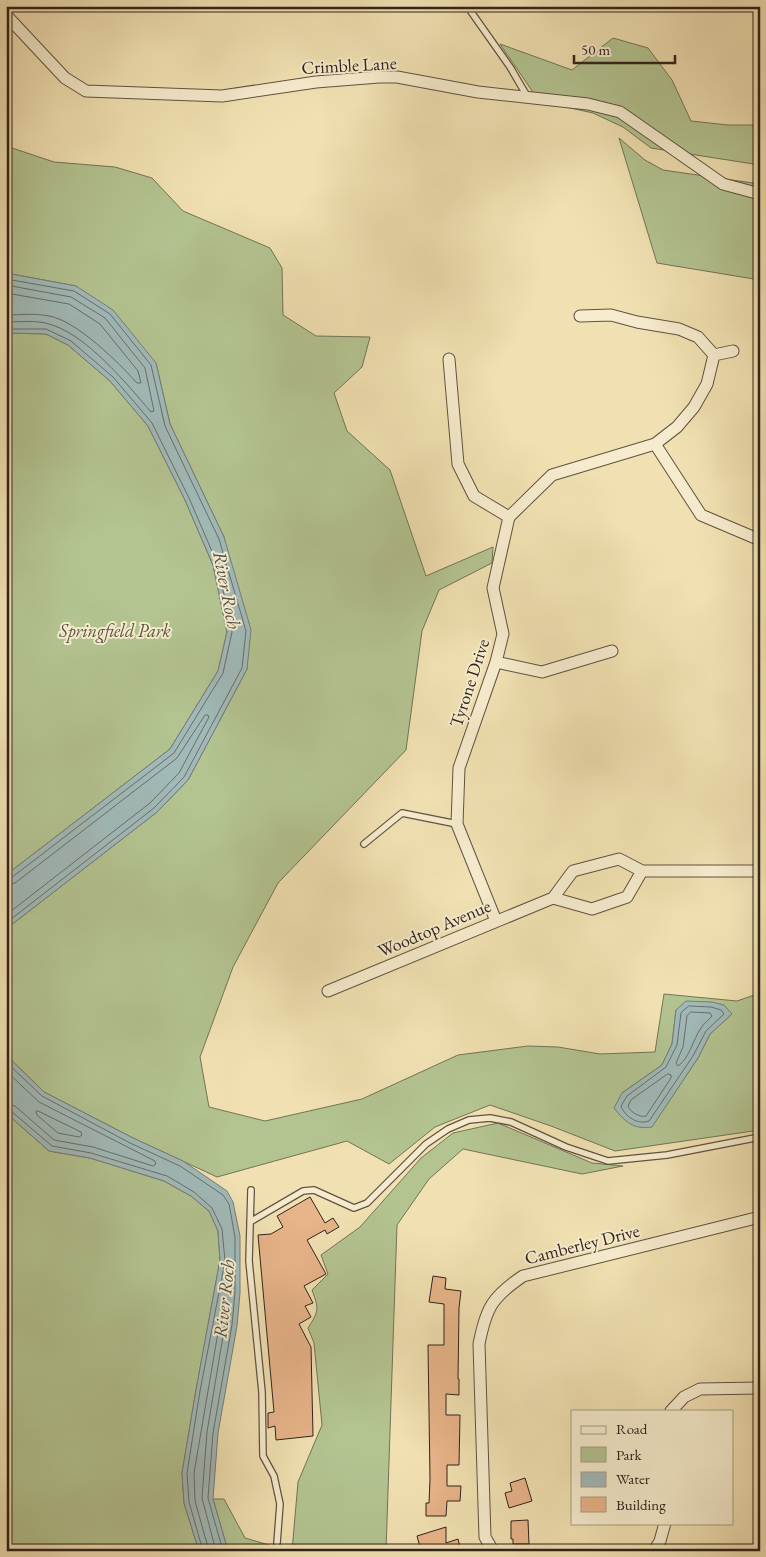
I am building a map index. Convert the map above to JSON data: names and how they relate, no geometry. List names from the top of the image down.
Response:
{
  "streets": {
    "street": [
      "Crimble Lane",
      "Tyrone Drive",
      "Woodtop Avenue",
      "Camberley Drive"
    ]
  },
  "crossings": [
    ["Tyrone Drive", "Woodtop Avenue"]
  ],
  "water": ["River Roch"],
  "parks": ["Springfield Park"],
  "legend": [
    "Road",
    "Park",
    "Water",
    "Building"
  ],
  "scale_bar": "50 m"
}
